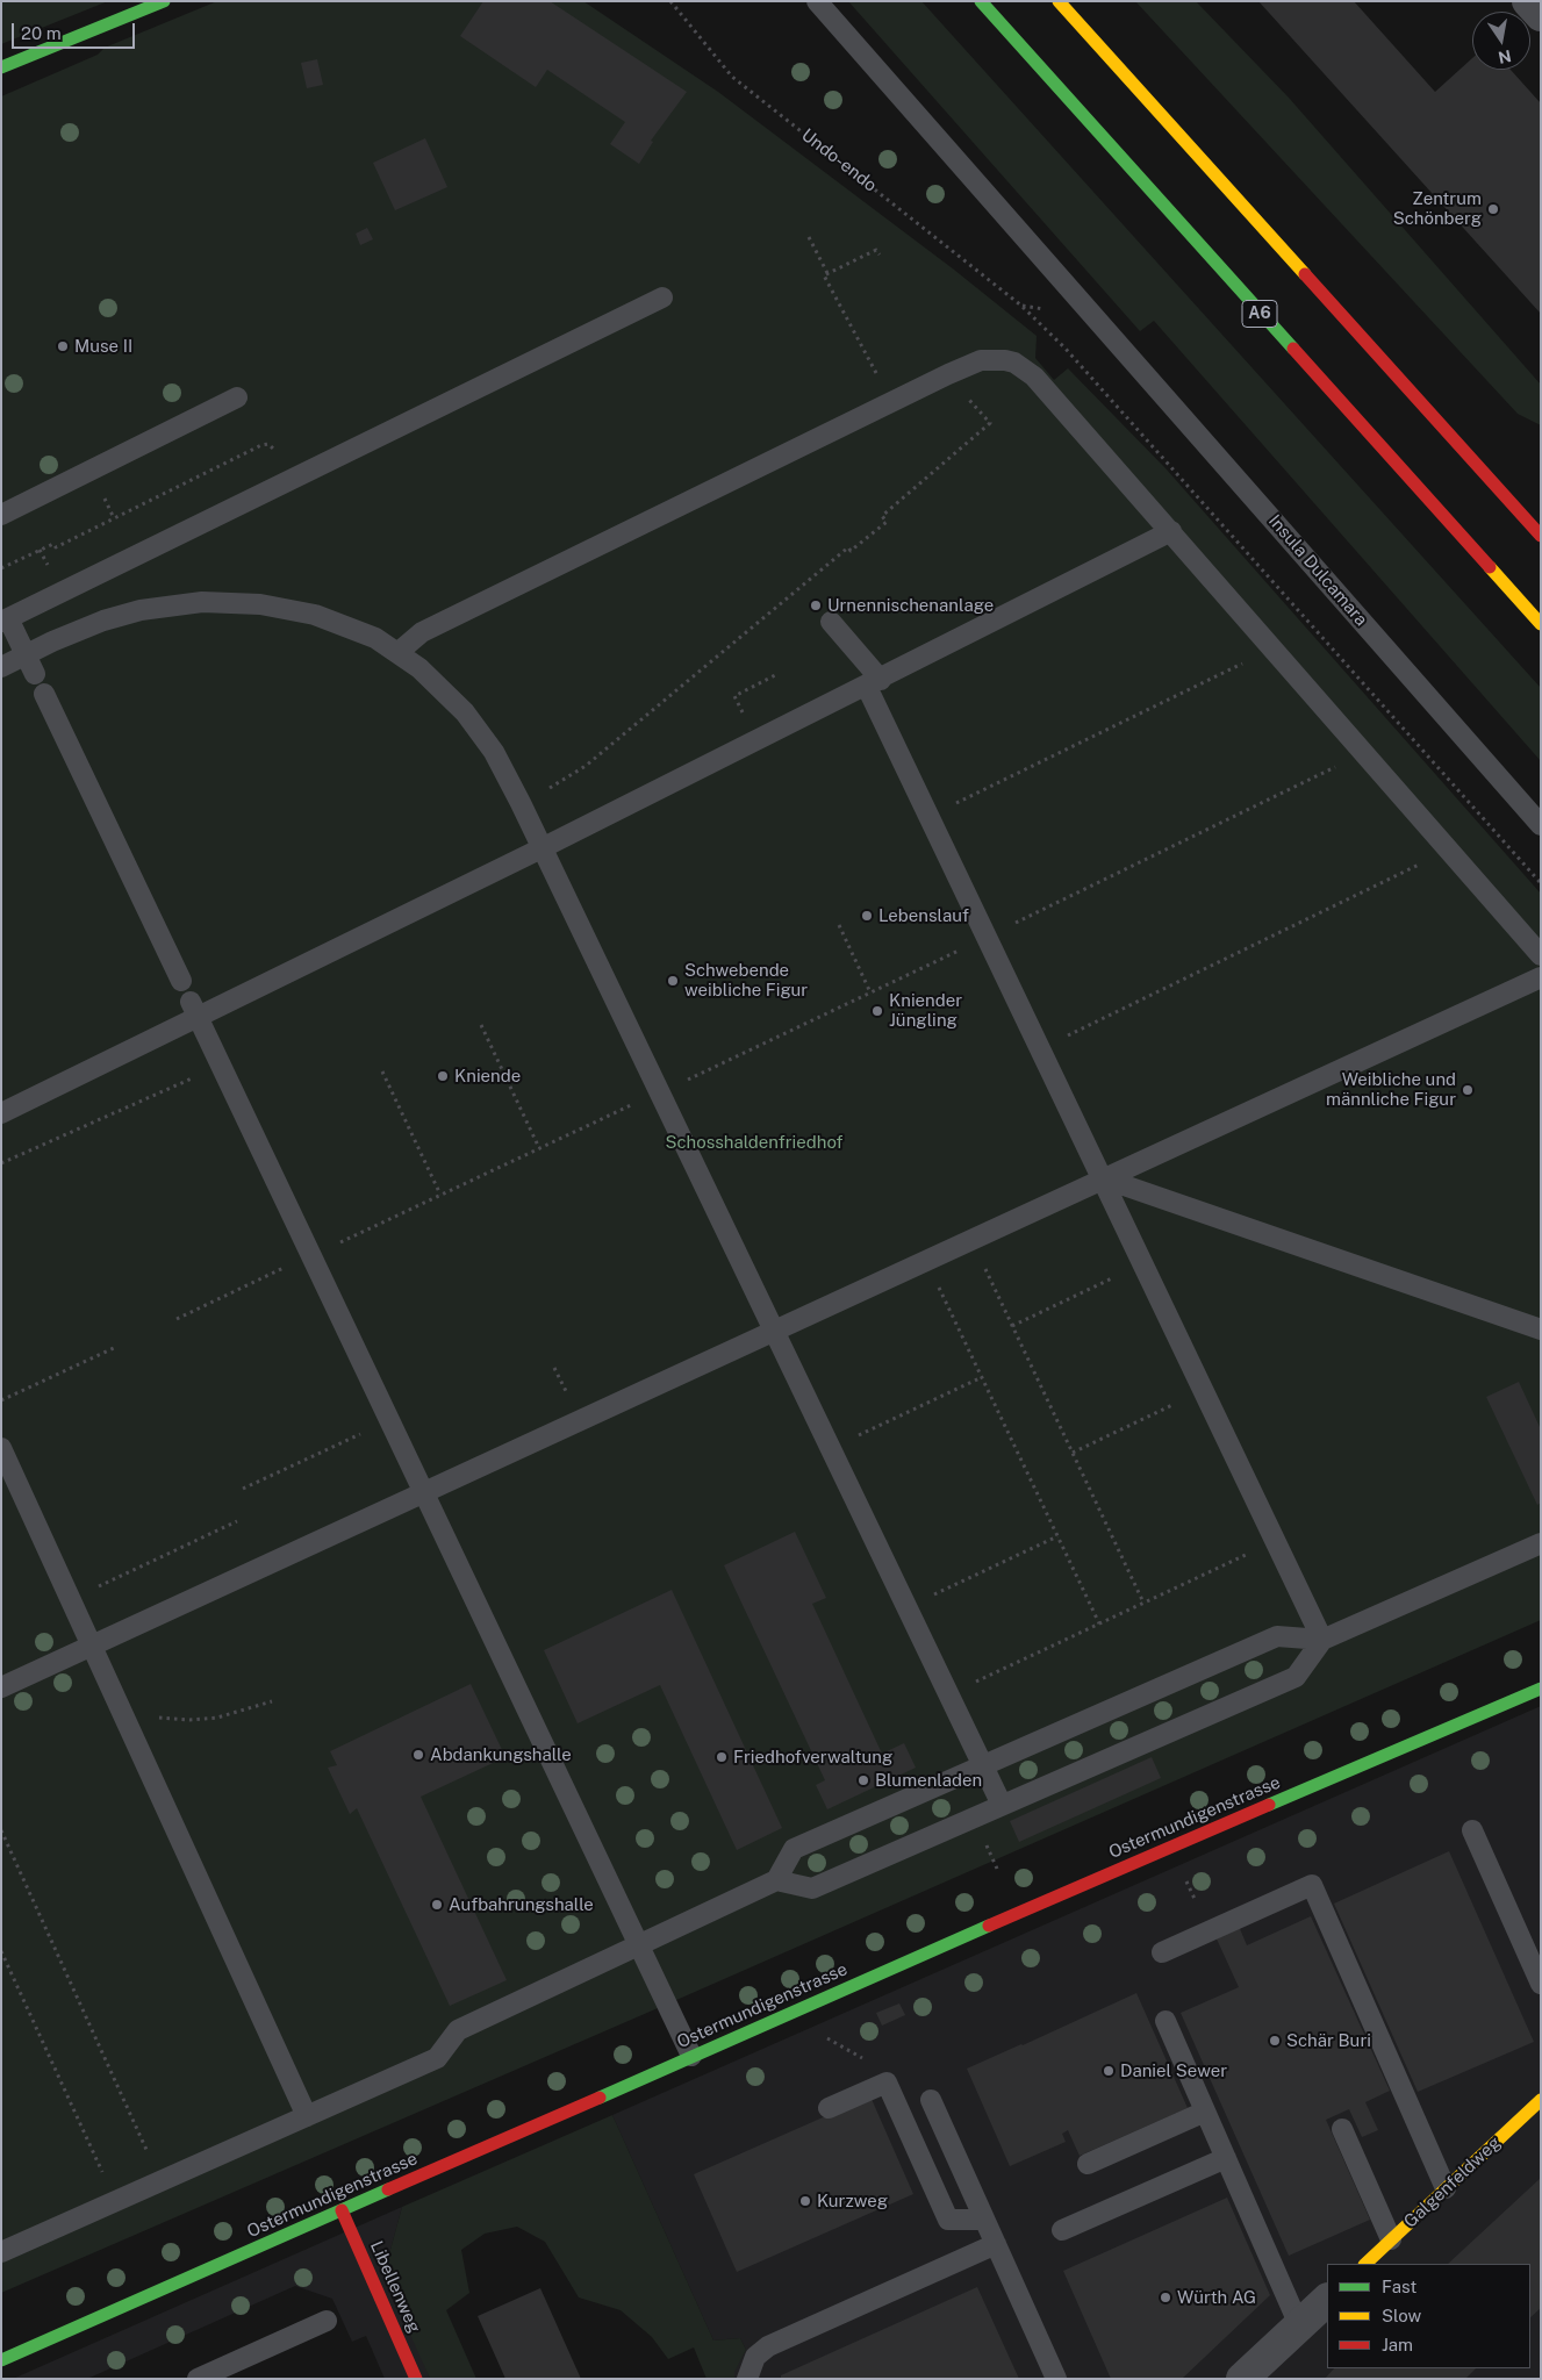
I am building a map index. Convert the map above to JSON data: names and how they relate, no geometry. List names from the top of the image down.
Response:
{
  "streets": {
    "main road": [
      "A6",
      "Ostermundigenstrasse",
      "Galgenfeldweg",
      "Libellenweg"
    ],
    "lane": ["Insula Dulcamara"],
    "path": ["Undo-endo"]
  },
  "crossings": [
    ["Ostermundigenstrasse", "Libellenweg"]
  ],
  "parks": ["Schosshaldenfriedhof"],
  "places": [
    "Zentrum Schönberg",
    "Muse II",
    "Urnennischenanlage",
    "Lebenslauf",
    "Schwebende weibliche Figur",
    "Kniender Jüngling",
    "Kniende",
    "Weibliche und männliche Figur",
    "Abdankungshalle",
    "Friedhofverwaltung",
    "Blumenladen",
    "Aufbahrungshalle",
    "Schär Buri",
    "Daniel Sewer",
    "Kurzweg",
    "Würth AG"
  ],
  "legend": ["Fast", "Slow", "Jam"],
  "scale_bar": "20 m",
  "north": "bottom"
}
